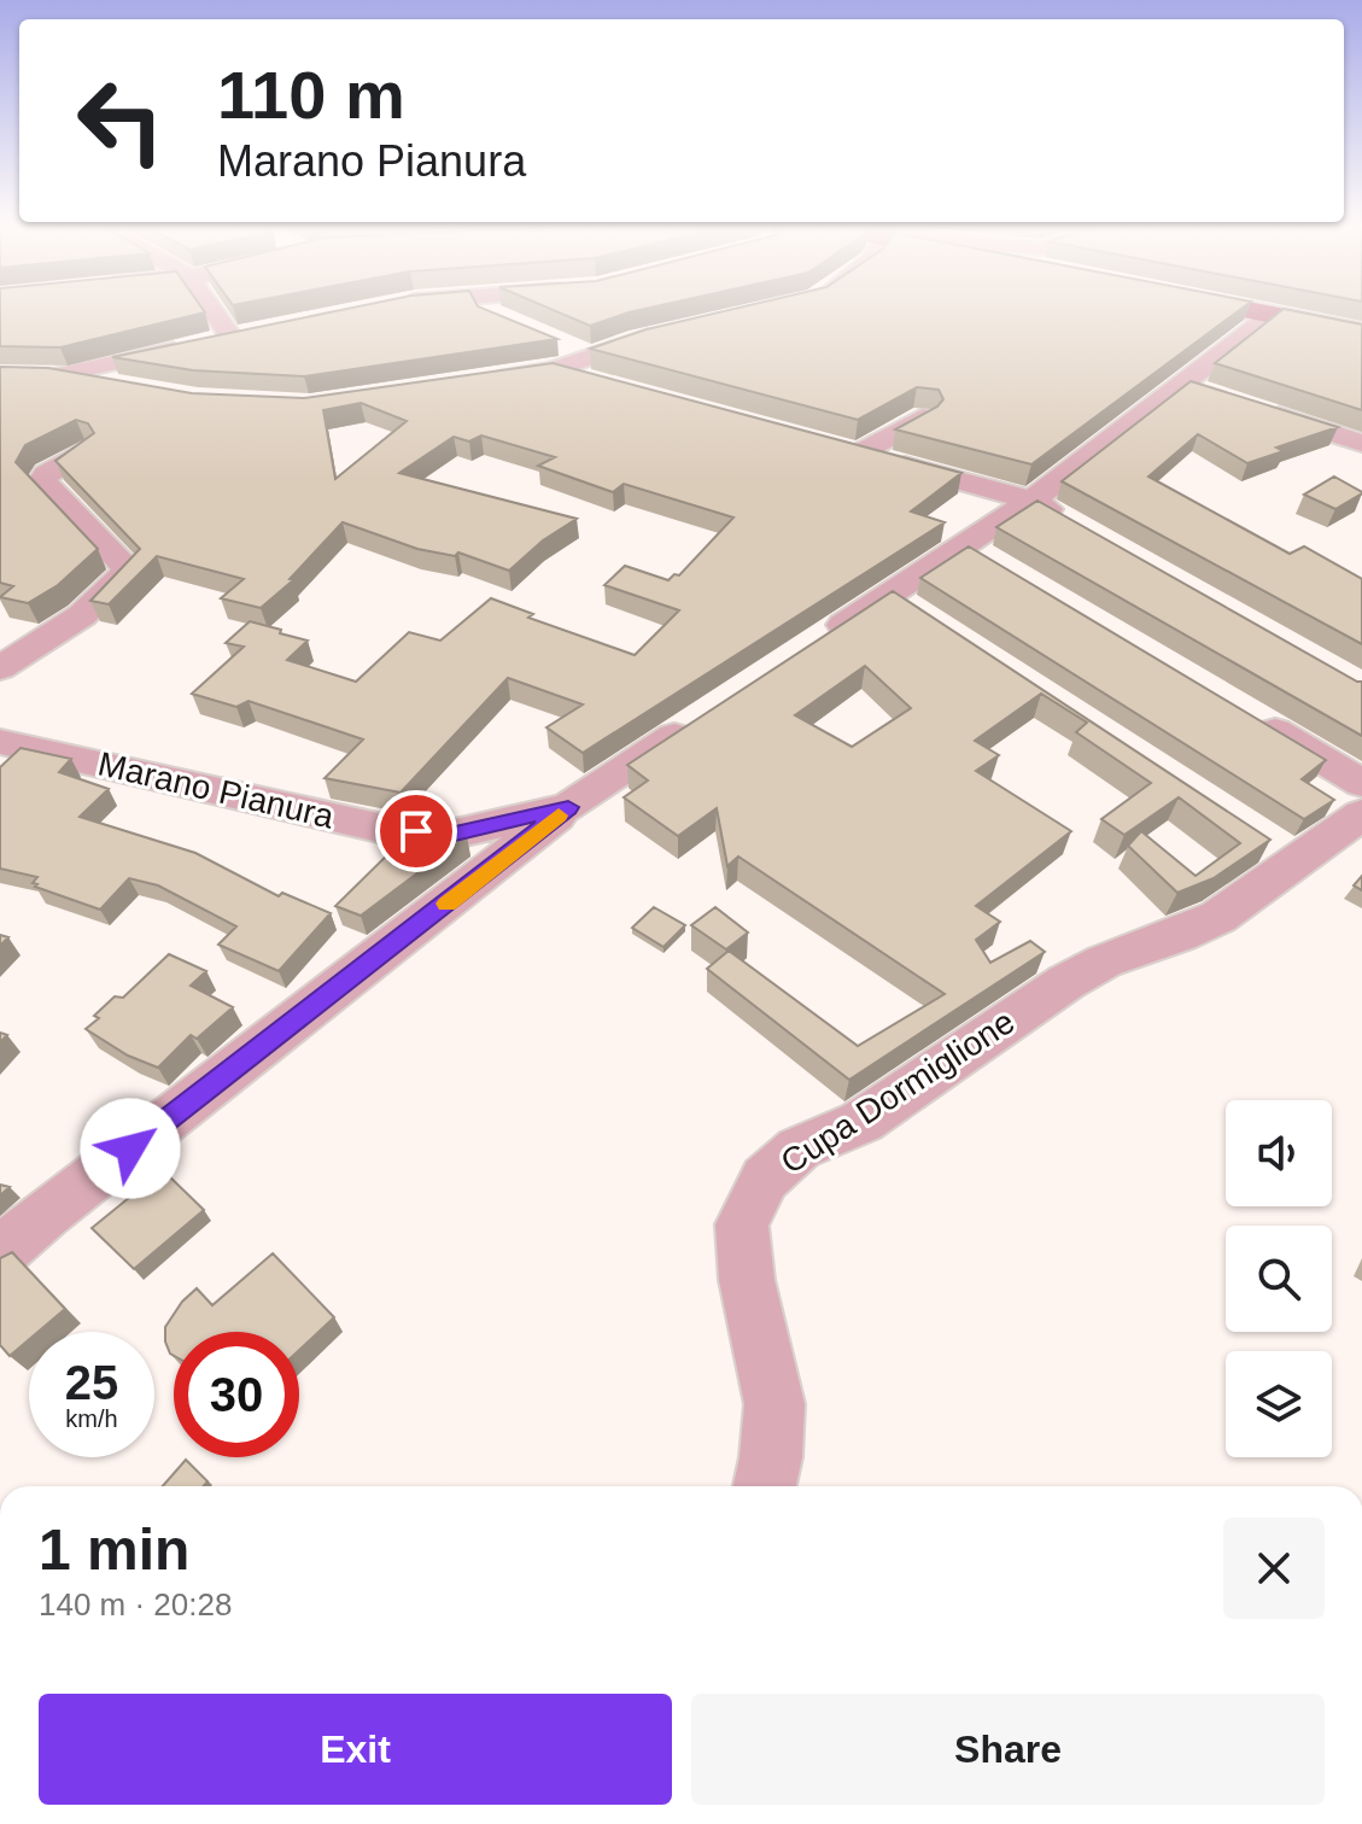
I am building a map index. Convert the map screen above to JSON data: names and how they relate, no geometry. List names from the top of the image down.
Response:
{
  "streets": {
    "street": ["Marano Pianura", "Cupa Dormiglione"]
  },
  "page": {
    "turn": ["110 m", "Marano Pianura"],
    "speed": "25 km/h",
    "limit": "30",
    "heading": ["1 min", "140 m · 20:28"],
    "buttons": ["Exit", "Share"]
  }
}
